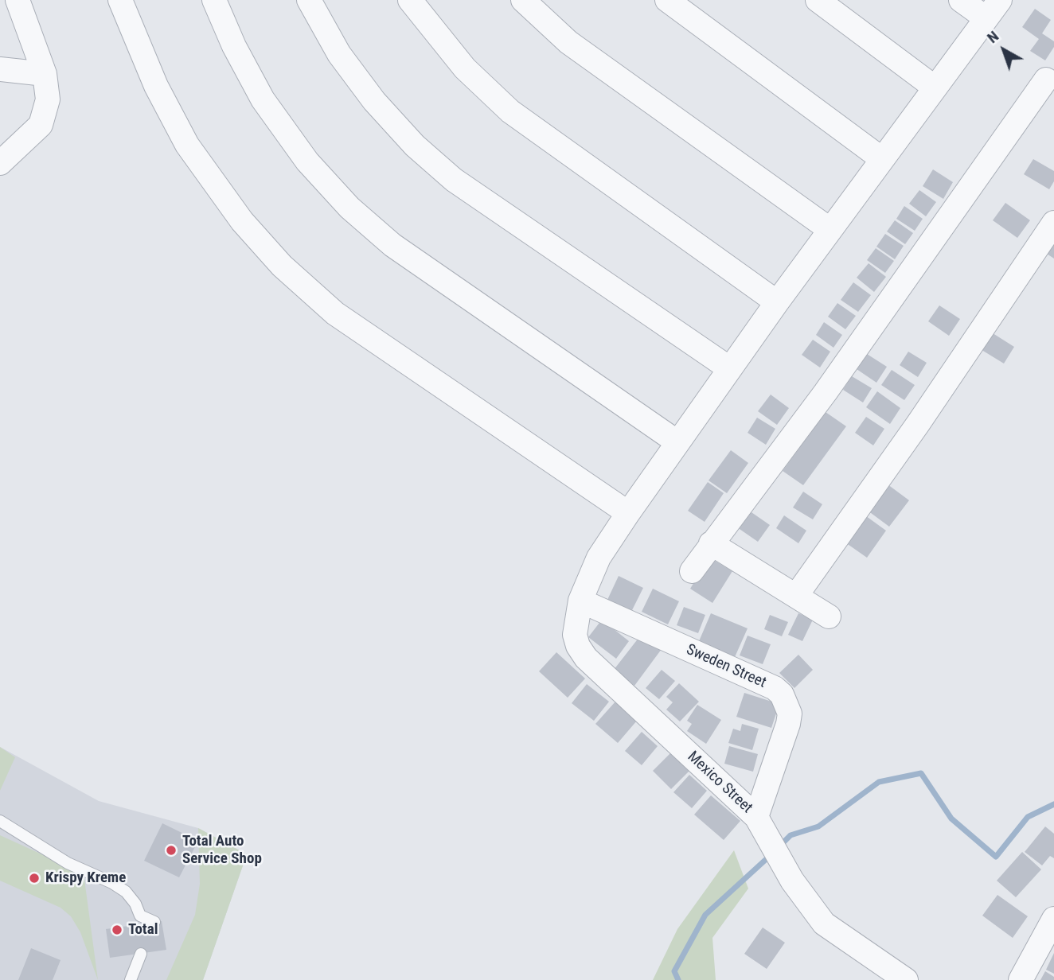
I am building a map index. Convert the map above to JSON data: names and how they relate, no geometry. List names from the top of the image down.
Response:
{
  "streets": {
    "street": ["Sweden Street", "Mexico Street"]
  },
  "crossings": [
    ["Sweden Street", "Mexico Street"]
  ],
  "places": ["Total Auto Service Shop", "Krispy Kreme", "Total"],
  "north": "top left"
}
